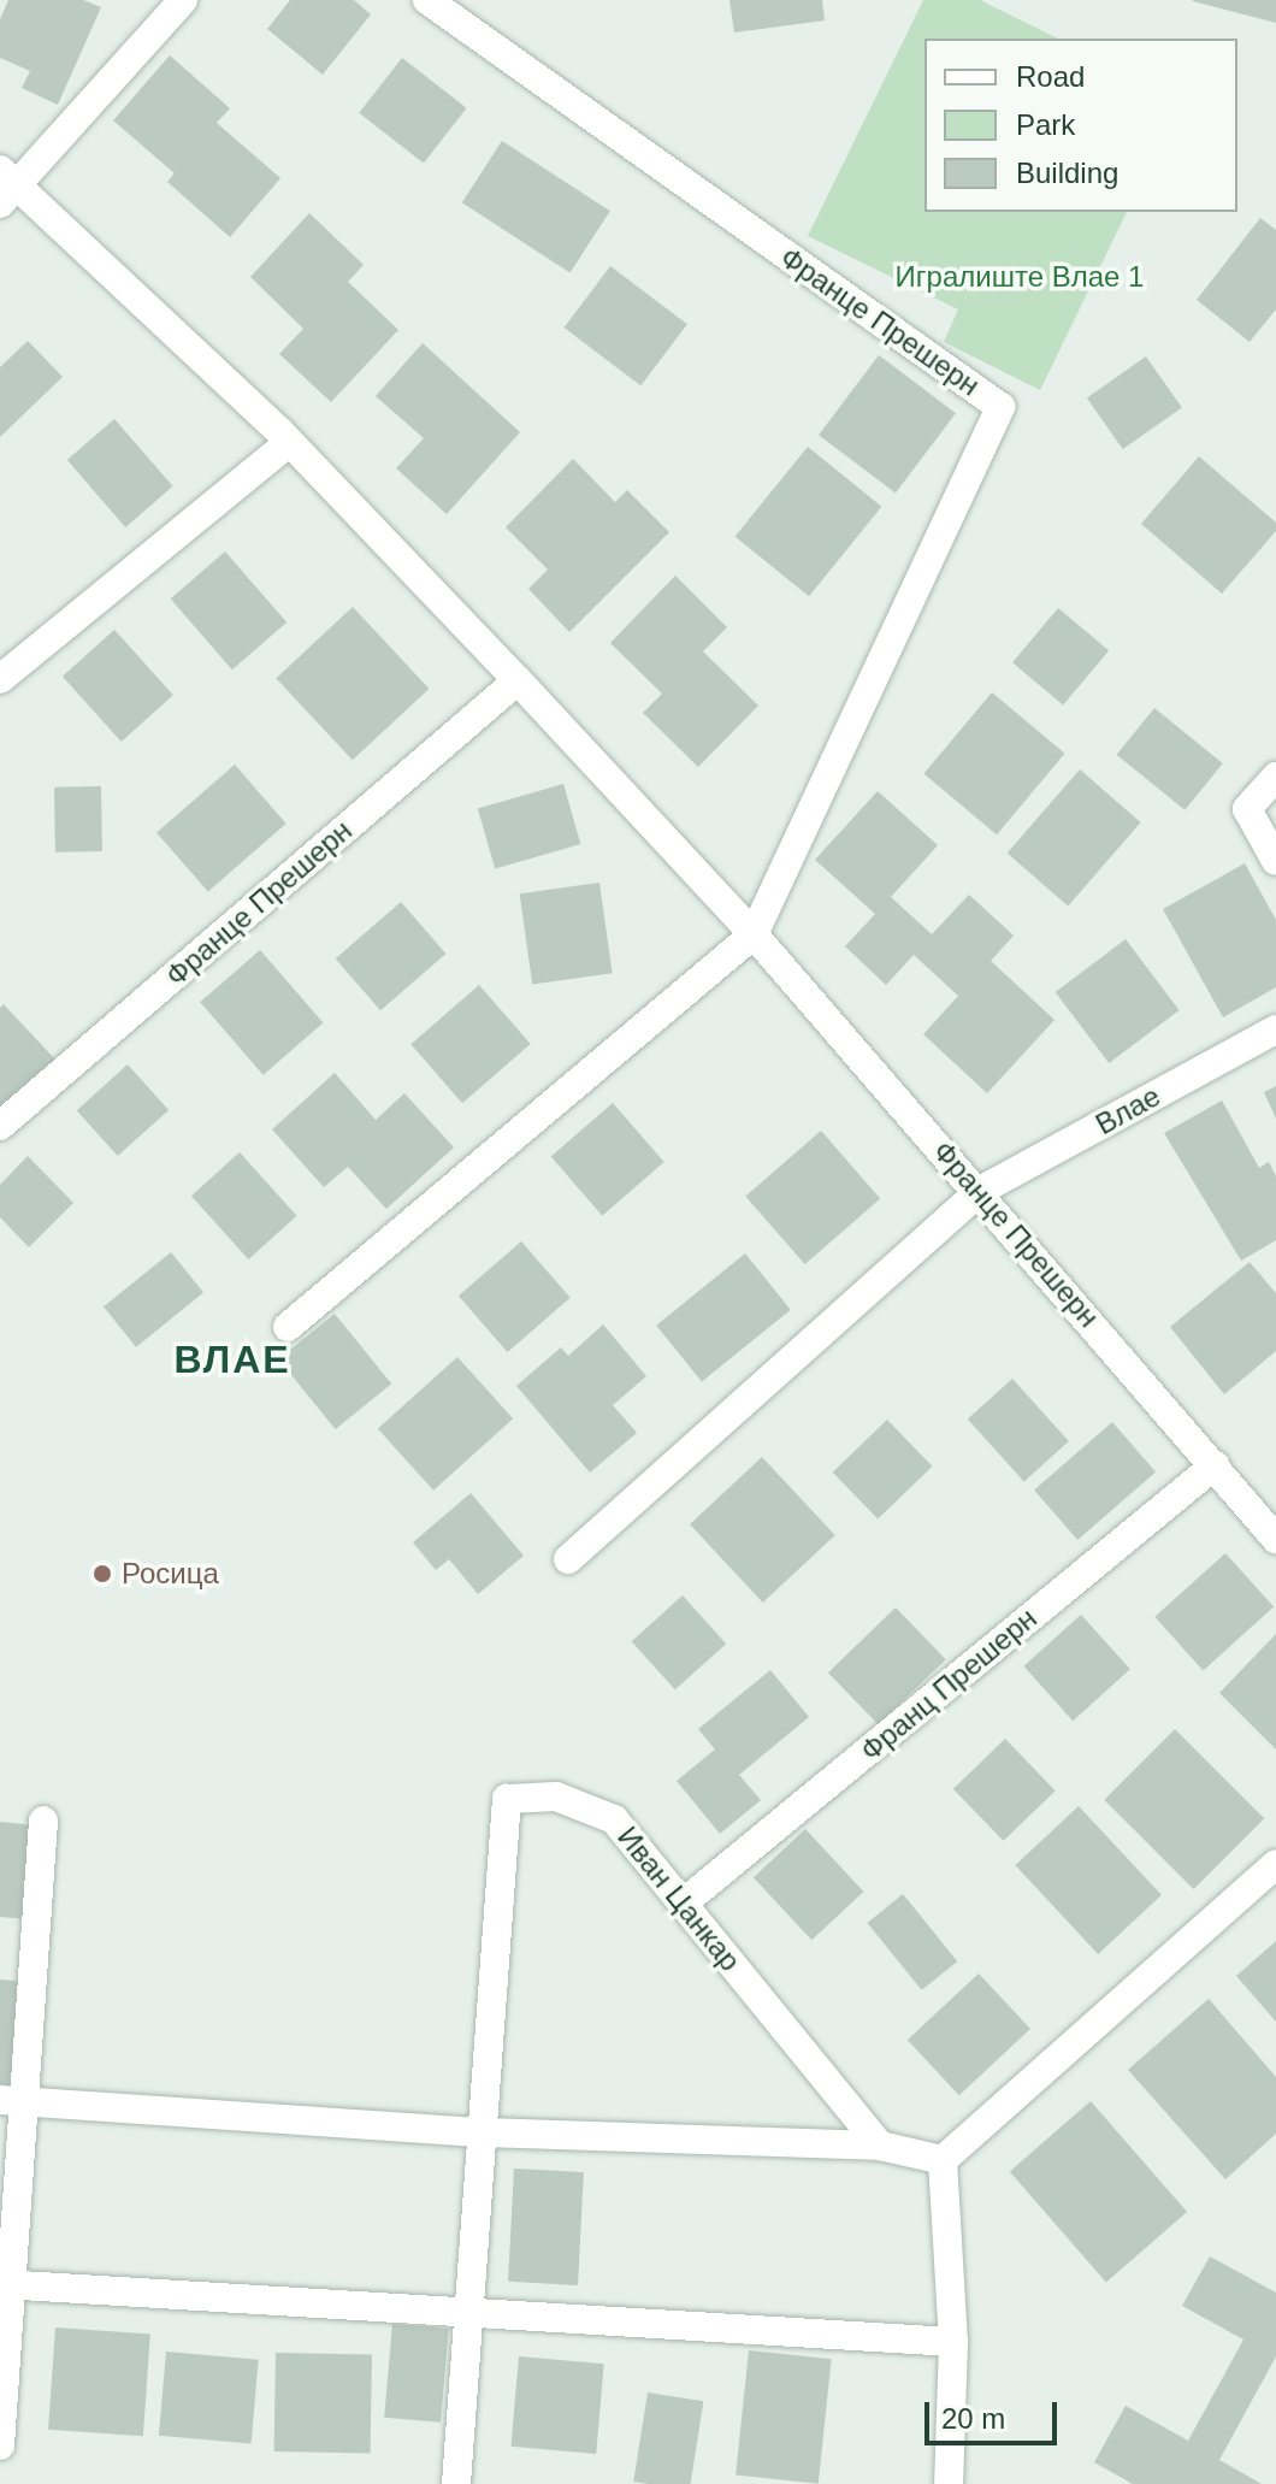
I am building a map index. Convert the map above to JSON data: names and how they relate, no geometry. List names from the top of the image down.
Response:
{
  "streets": {
    "street": [
      "Францe Прешерн",
      "Влае",
      "Франц Прешерн",
      "Иван Цанкар"
    ]
  },
  "crossings": [
    ["Францe Прешерн", "Влае"],
    ["Францe Прешерн", "Франц Прешерн"],
    ["Франц Прешерн", "Иван Цанкар"]
  ],
  "districts": ["ВЛАЕ"],
  "parks": ["Игралиште Влае 1"],
  "places": ["Росица"],
  "legend": ["Road", "Park", "Building"],
  "scale_bar": "20 m"
}
